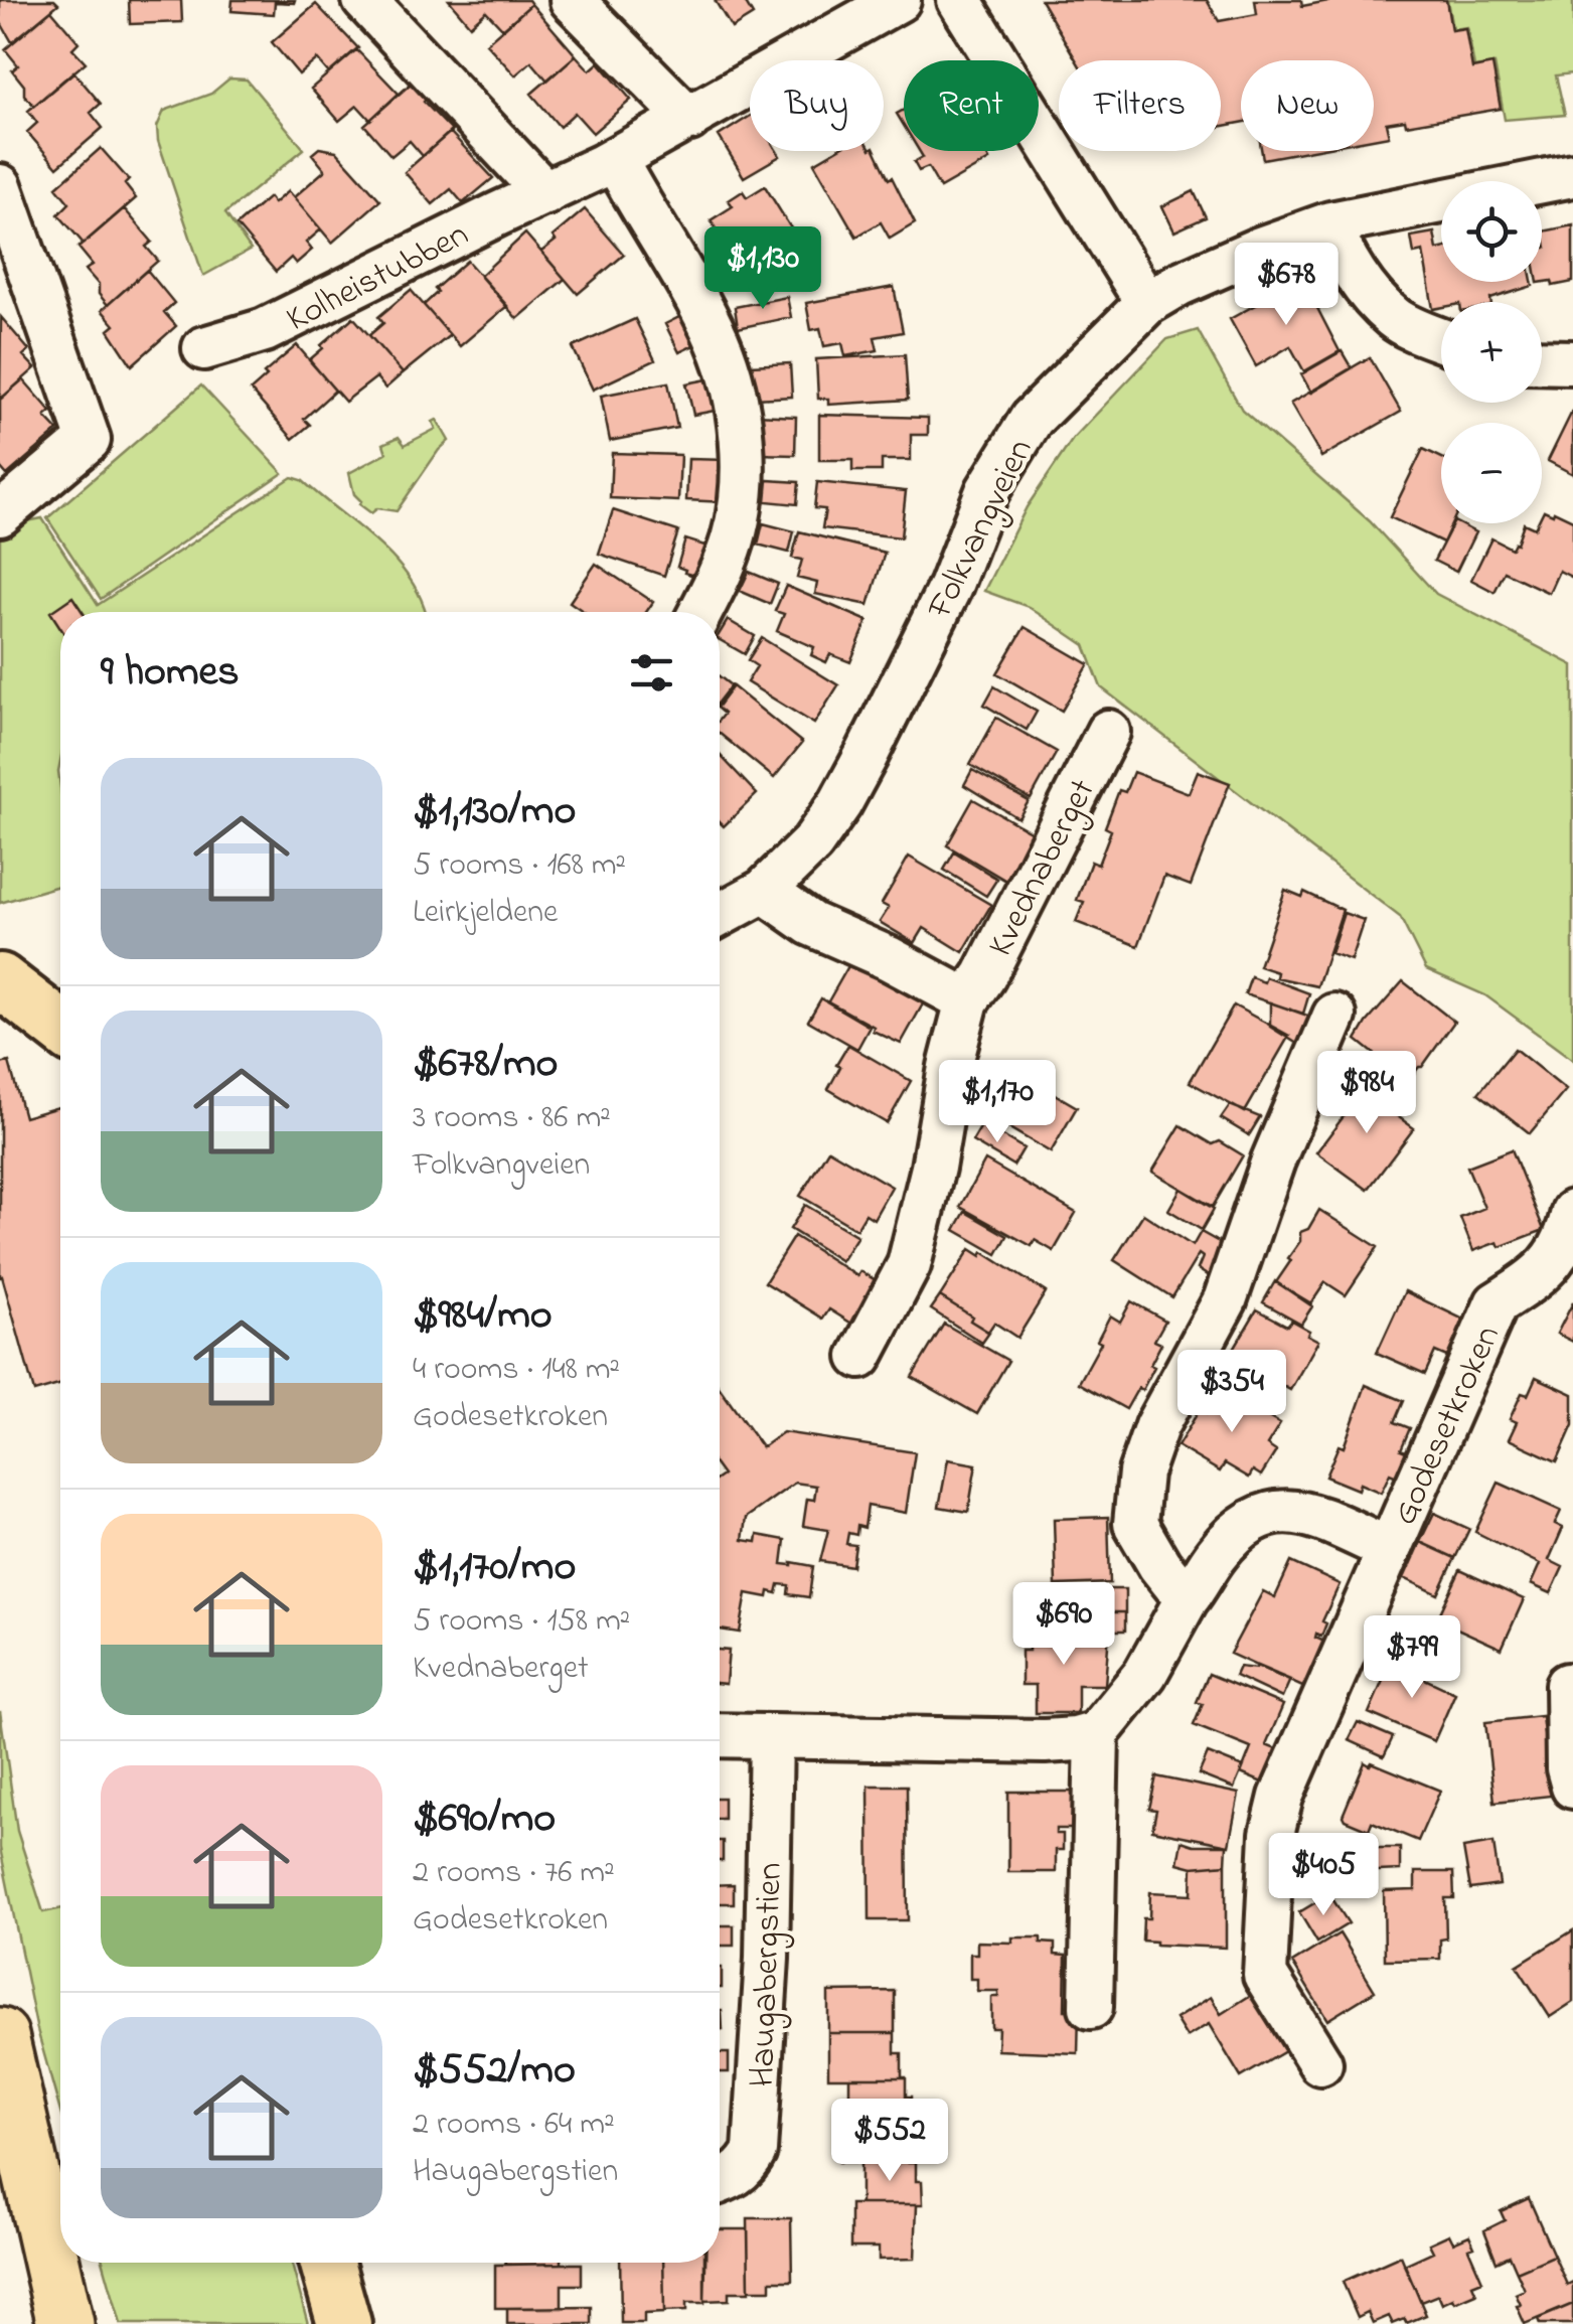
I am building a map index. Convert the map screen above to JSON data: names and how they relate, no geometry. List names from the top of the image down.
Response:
{
  "streets": {
    "street": [
      "Kolheistubben",
      "Folkvangveien",
      "Kvednaberget",
      "Godesetkroken",
      "Haugabergstien"
    ]
  },
  "page": {
    "chip": [
      "Buy",
      "Rent",
      "Filters",
      "New"
    ],
    "map_buttons": ["+", "−"],
    "price": [
      "$1,130",
      "$678",
      "$984",
      "$1,170",
      "$354",
      "$690",
      "$799",
      "$405",
      "$552"
    ],
    "heading": "9 homes",
    "list": [
      {
        "name": "$1,130/mo",
        "note": "5 rooms · 168 m² · Leirkjeldene"
      },
      {
        "name": "$678/mo",
        "note": "3 rooms · 86 m² · Folkvangveien"
      },
      {
        "name": "$984/mo",
        "note": "4 rooms · 148 m² · Godesetkroken"
      },
      {
        "name": "$1,170/mo",
        "note": "5 rooms · 158 m² · Kvednaberget"
      },
      {
        "name": "$690/mo",
        "note": "2 rooms · 76 m² · Godesetkroken"
      },
      {
        "name": "$552/mo",
        "note": "2 rooms · 64 m² · Haugabergstien"
      }
    ]
  }
}
